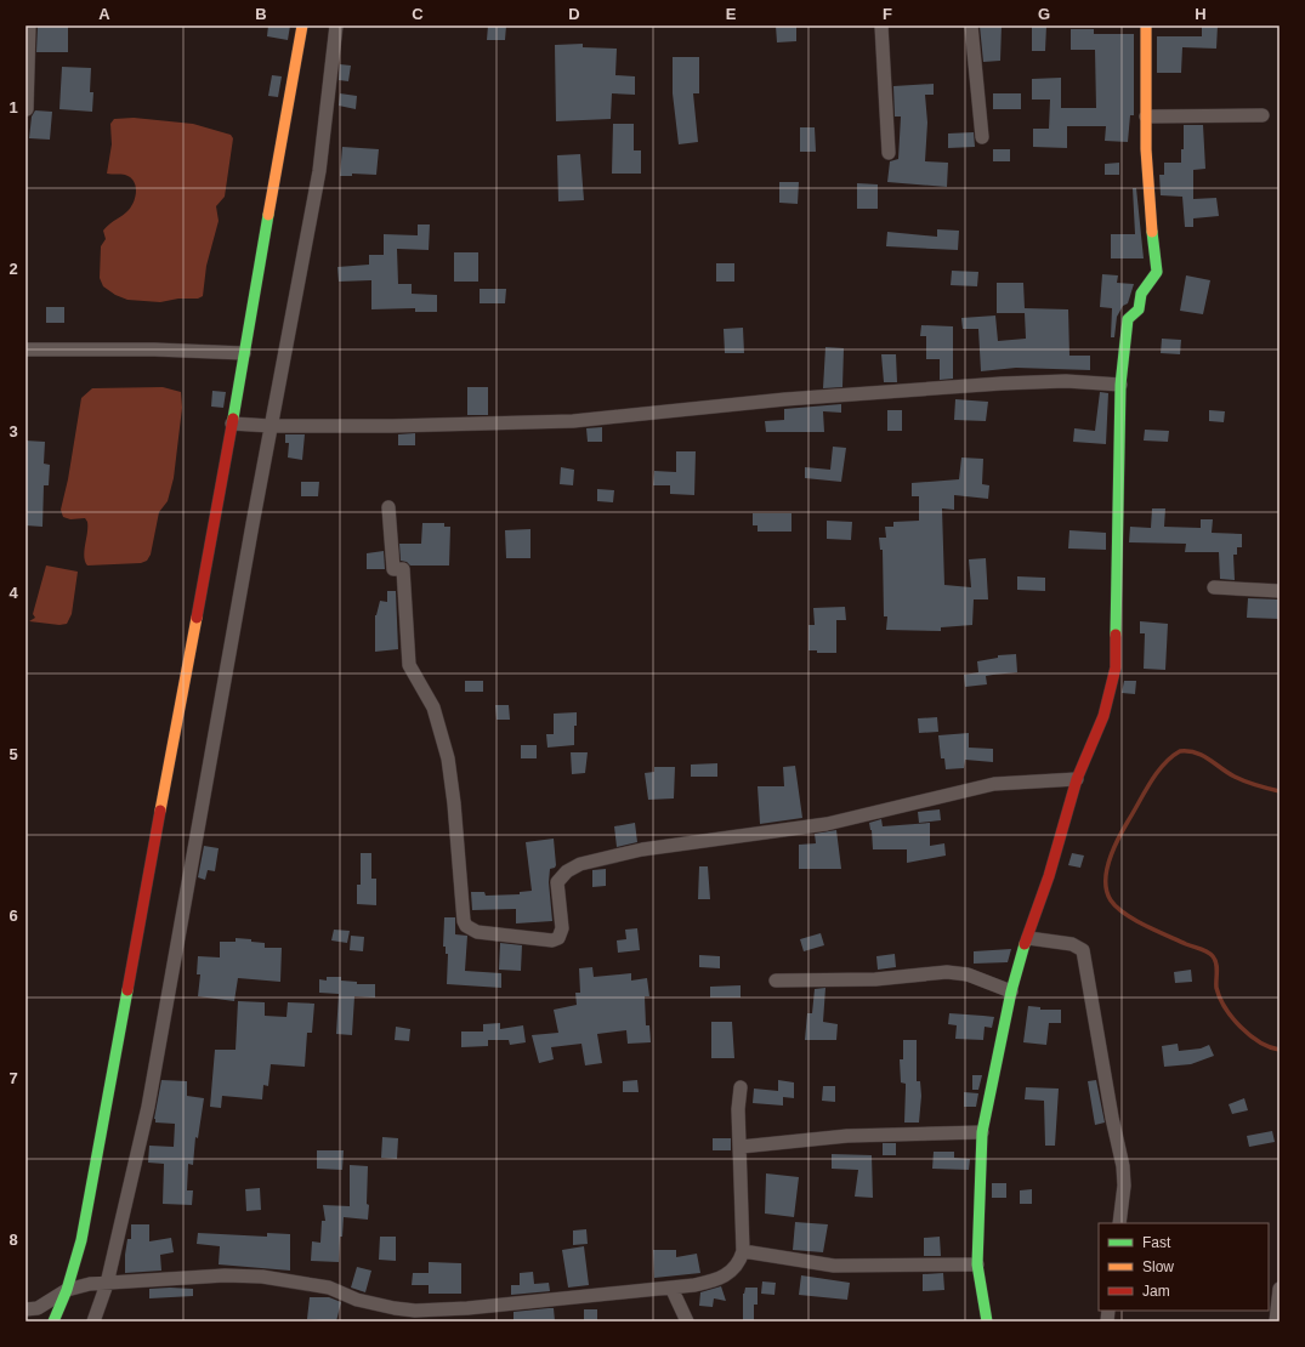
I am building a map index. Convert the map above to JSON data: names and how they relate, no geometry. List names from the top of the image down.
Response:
{
  "legend": ["Fast", "Slow", "Jam"],
  "grid": {
    "columns": [
      "A",
      "B",
      "C",
      "D",
      "E",
      "F",
      "G",
      "H"
    ],
    "rows": [
      "1",
      "2",
      "3",
      "4",
      "5",
      "6",
      "7",
      "8"
    ]
  }
}
